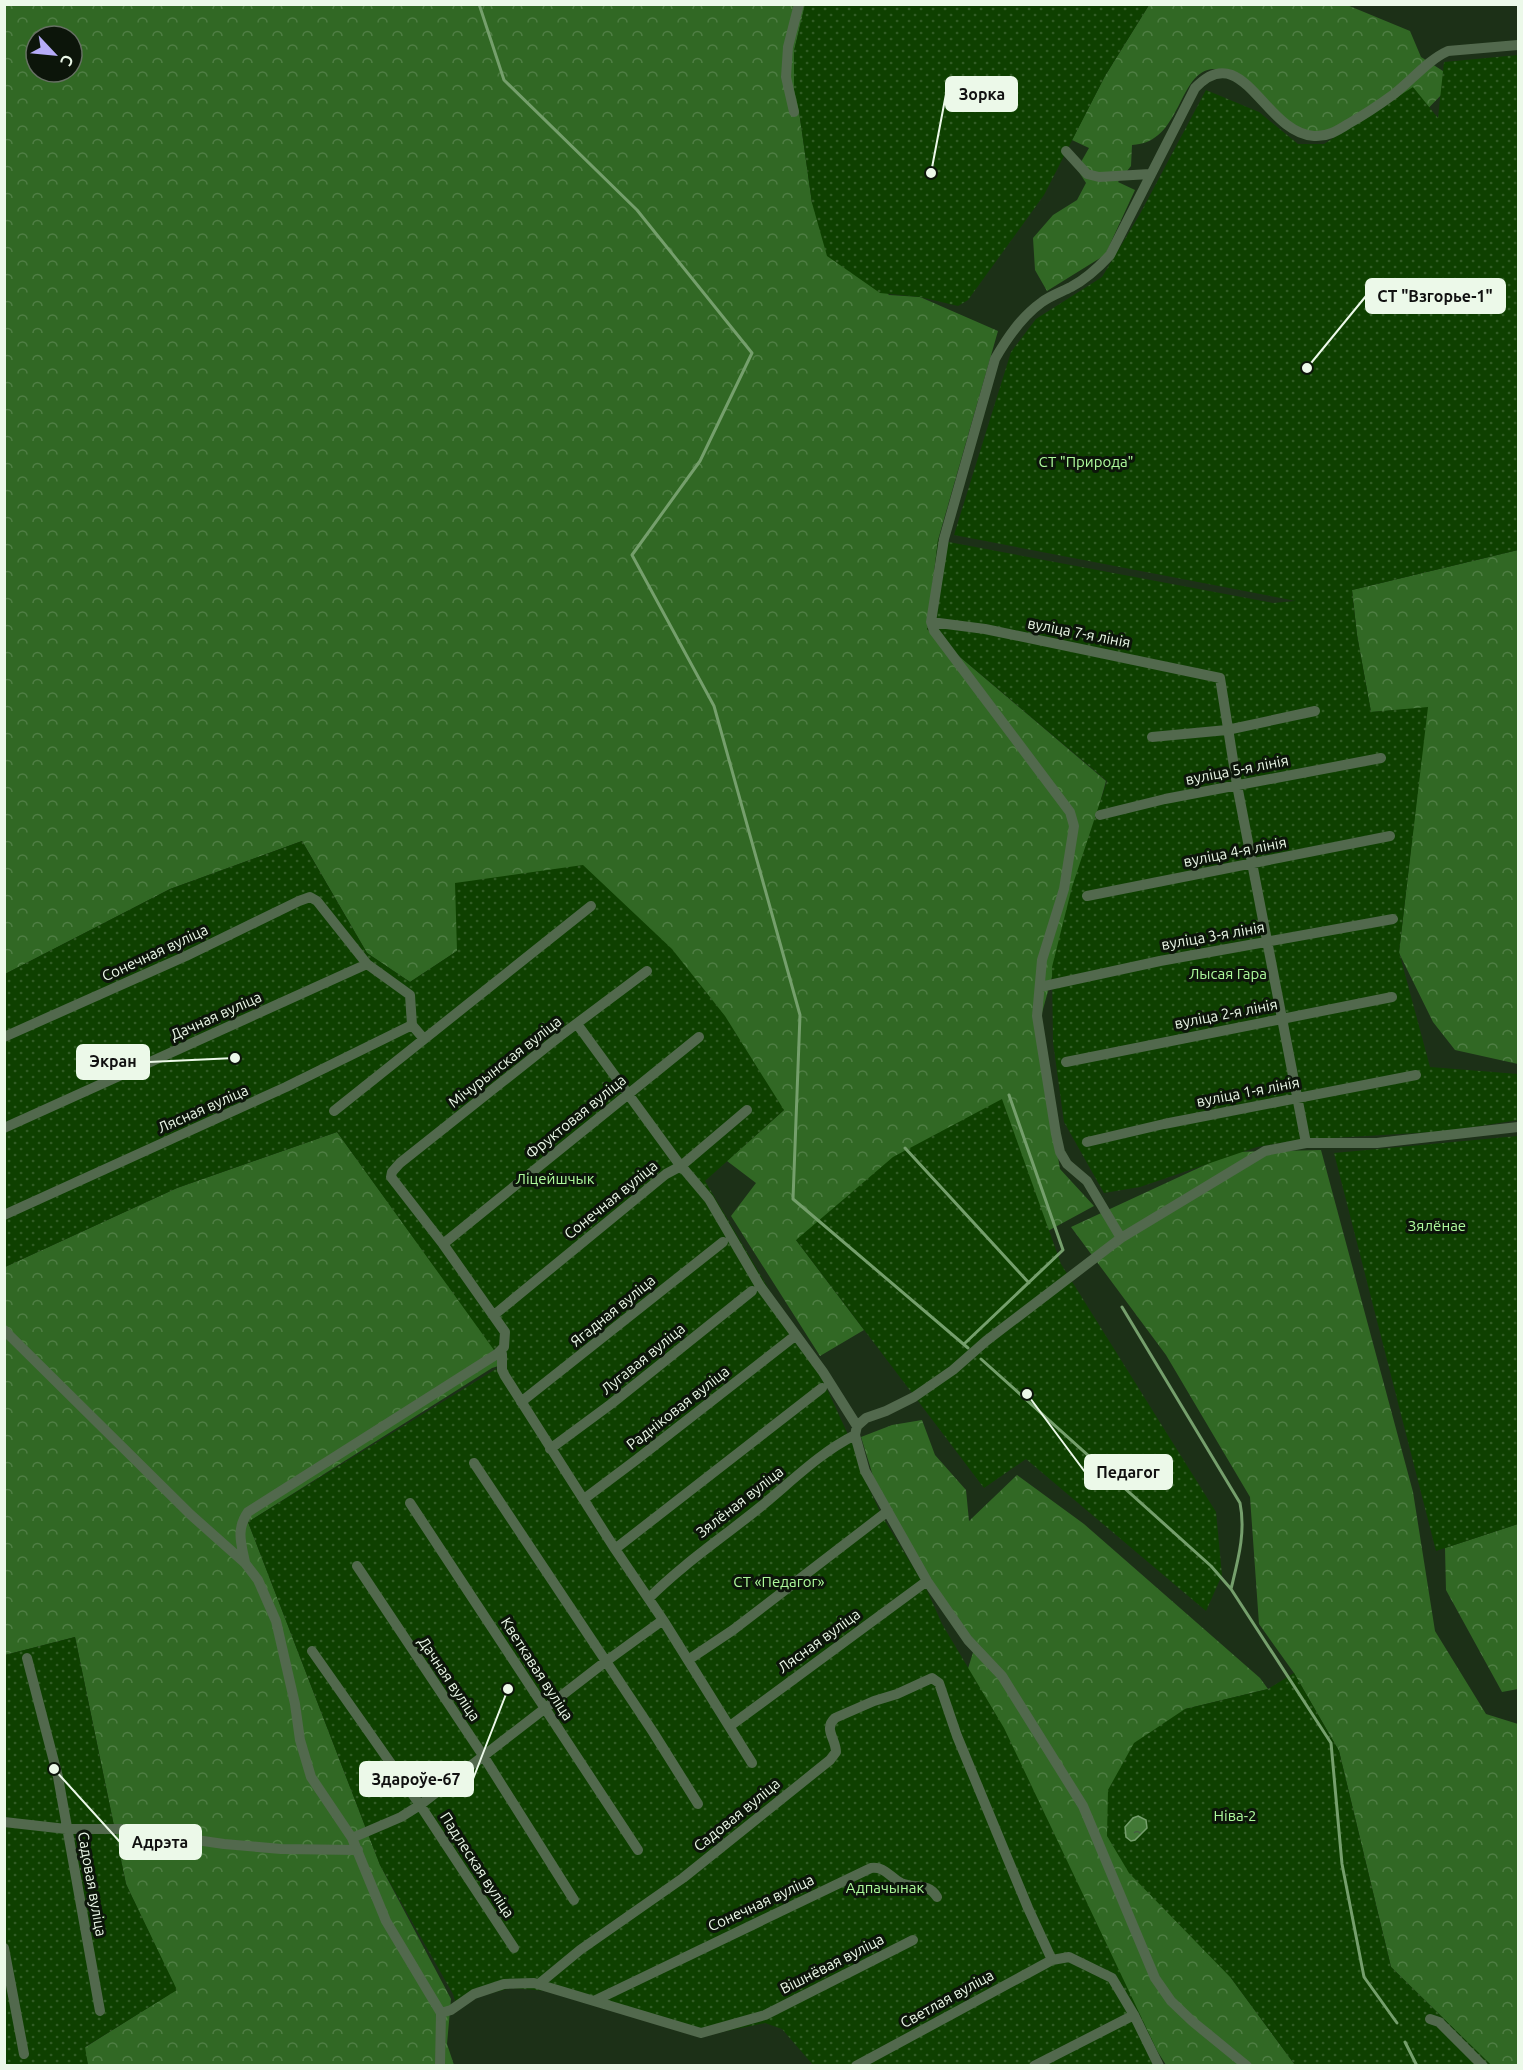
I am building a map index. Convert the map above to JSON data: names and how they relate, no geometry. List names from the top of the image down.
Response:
{
  "streets": {
    "street": [
      "вуліца 7-я лінія",
      "вуліца 5-я лінія",
      "вуліца 4-я лінія",
      "вуліца 3-я лінія",
      "Сонечная вуліца",
      "вуліца 2-я лінія",
      "Дачная вуліца",
      "Мічурынская вуліца",
      "вуліца 1-я лінія",
      "Лясная вуліца",
      "Фруктовая вуліца",
      "Ягадная вуліца",
      "Лугавая вуліца",
      "Радніковая вуліца",
      "Зялёная вуліца",
      "Кветкавая вуліца",
      "Садовая вуліца",
      "Падлеская вуліца",
      "Вішнёвая вуліца",
      "Светлая вуліца"
    ]
  },
  "crossings": [
    ["Сонечная вуліца", "Дачная вуліца"],
    ["Сонечная вуліца", "Вішнёвая вуліца"],
    ["Мічурынская вуліца", "Фруктовая вуліца"],
    ["Садовая вуліца", "Вішнёвая вуліца"],
    ["Садовая вуліца", "Светлая вуліца"]
  ],
  "parks": [
    "СТ \"Природа\"",
    "Лысая Гара",
    "Ліцейшчык",
    "Зялёнае",
    "СТ «Педагог»",
    "Ніва-2",
    "Адпачынак"
  ],
  "places": [
    "Зорка",
    "СТ \"Взгорье-1\"",
    "Экран",
    "Педагог",
    "Здароўе-67",
    "Адрэта"
  ],
  "north": "bottom right"
}
